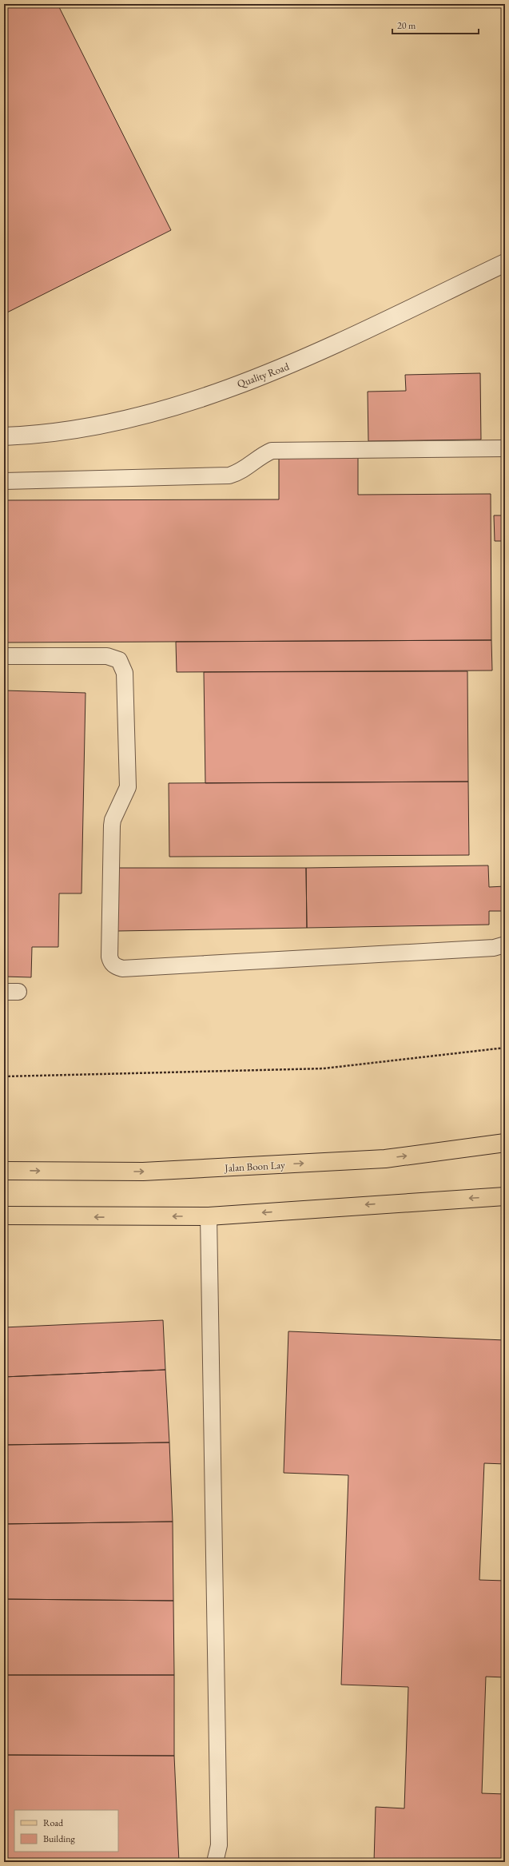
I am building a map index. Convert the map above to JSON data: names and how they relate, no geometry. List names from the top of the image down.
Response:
{
  "streets": {
    "main road": ["Jalan Boon Lay"],
    "street": ["Quality Road"]
  },
  "legend": ["Road", "Building"],
  "scale_bar": "20 m"
}
